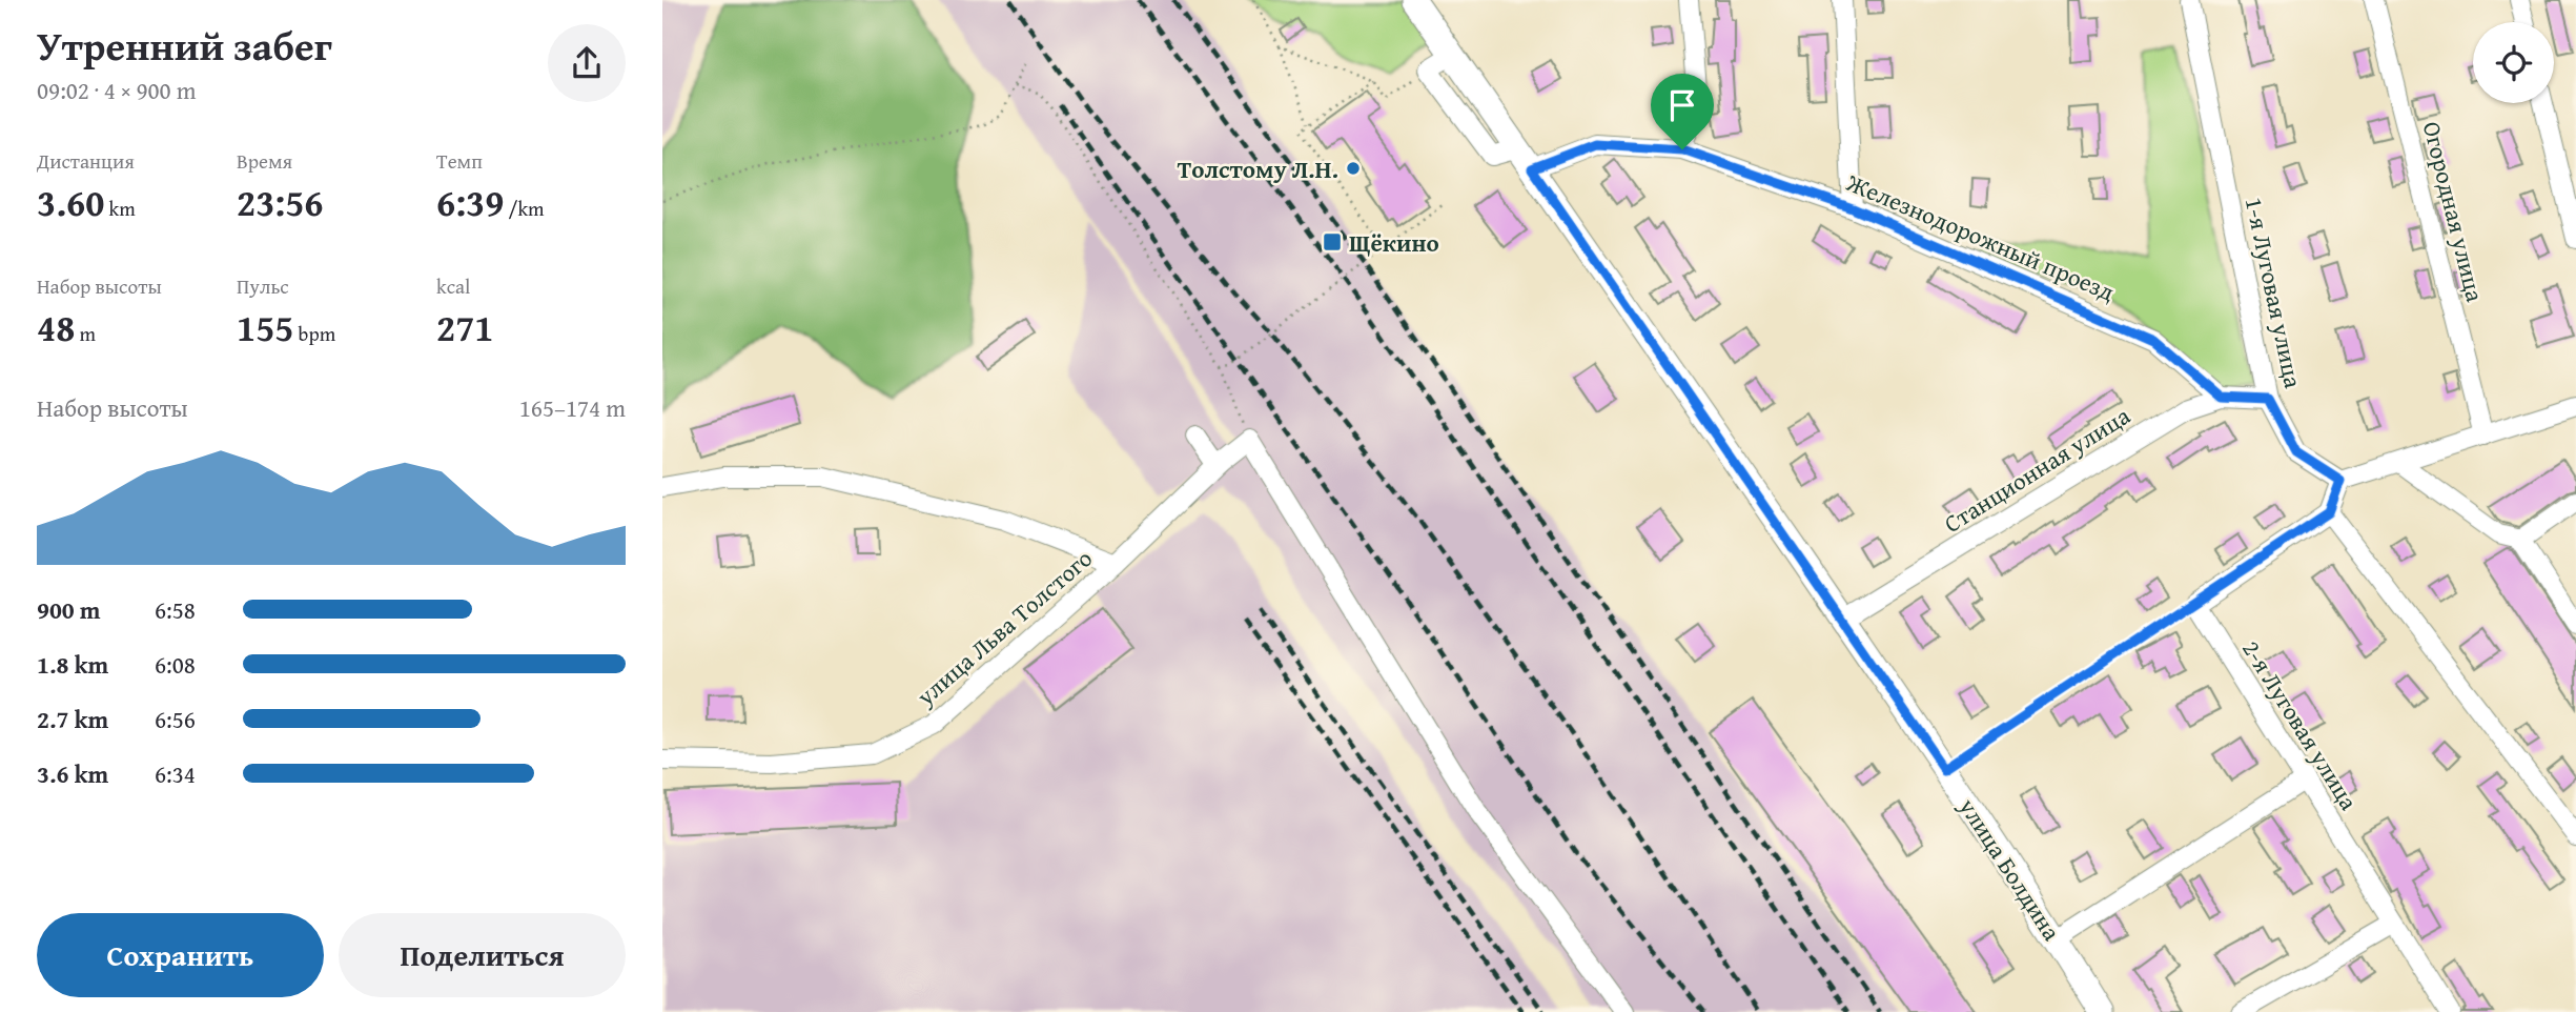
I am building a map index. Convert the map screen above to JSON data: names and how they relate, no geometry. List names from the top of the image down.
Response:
{
  "streets": {
    "main road": ["улица Болдина"],
    "street": [
      "Огородная улица",
      "Железнодорожный проезд",
      "1-я Луговая улица",
      "Станционная улица",
      "улица Льва Толстого",
      "2-я Луговая улица"
    ]
  },
  "crossings": [
    ["Железнодорожный проезд", "Станционная улица"],
    ["Железнодорожный проезд", "улица Болдина"],
    ["1-я Луговая улица", "Станционная улица"],
    ["Станционная улица", "улица Болдина"]
  ],
  "places": {
    "other": ["Толстому Л.Н."],
    "transit": ["Щёкино"]
  },
  "page": {
    "heading": ["Утренний забег", "09:02 · 4 × 900 m"],
    "stats": [
      ["Дистанция", "3.60 km"],
      ["Время", "23:56"],
      ["Темп", "6:39 /km"],
      ["Набор высоты", "48 m"],
      ["Пульс", "155 bpm"],
      ["kcal", "271"]
    ],
    "chart": ["Набор высоты", "165–174 m"],
    "list": [
      {
        "name": "900 m",
        "note": "6:58"
      },
      {
        "name": "1.8 km",
        "note": "6:08"
      },
      {
        "name": "2.7 km",
        "note": "6:56"
      },
      {
        "name": "3.6 km",
        "note": "6:34"
      }
    ],
    "buttons": ["Сохранить", "Поделиться"]
  }
}
